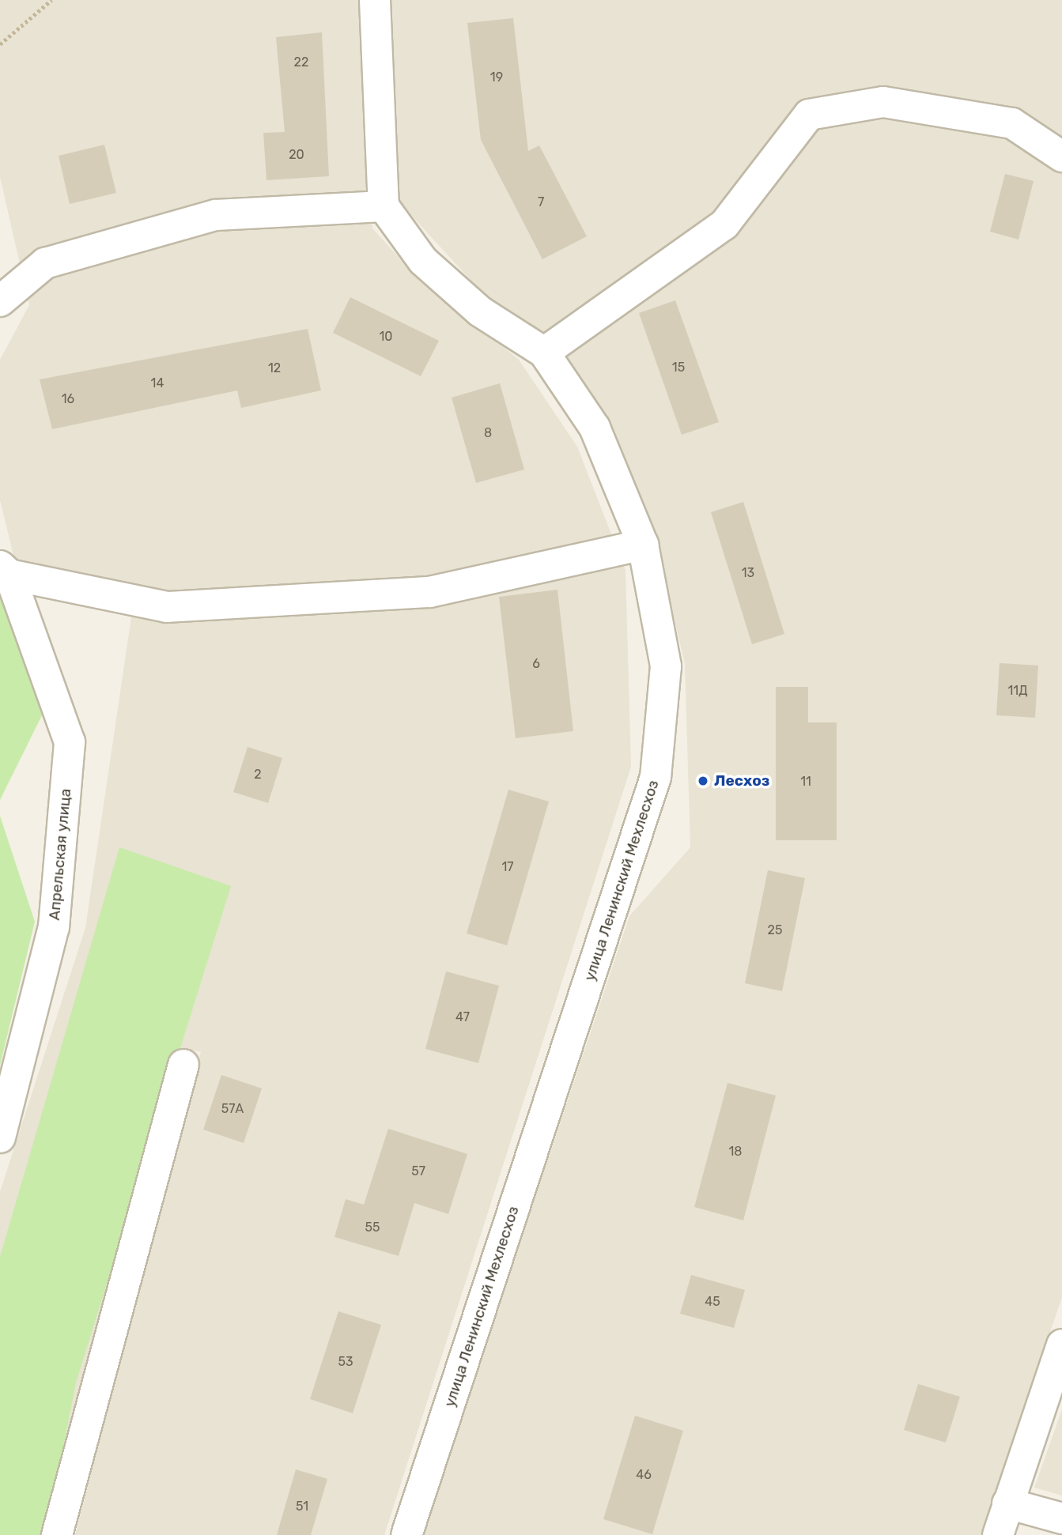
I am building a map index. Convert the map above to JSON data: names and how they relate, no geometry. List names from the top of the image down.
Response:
{
  "streets": {
    "street": ["Апрельская улица", "улица Ленинский Мехлесхоз"]
  },
  "places": ["Лесхоз"],
  "house_numbers": [
    "22",
    "19",
    "20",
    "7",
    "10",
    "15",
    "12",
    "14",
    "16",
    "8",
    "13",
    "6",
    "11Д",
    "2",
    "11",
    "17",
    "25",
    "47",
    "57А",
    "18",
    "57",
    "55",
    "45",
    "53",
    "46",
    "51"
  ]
}
